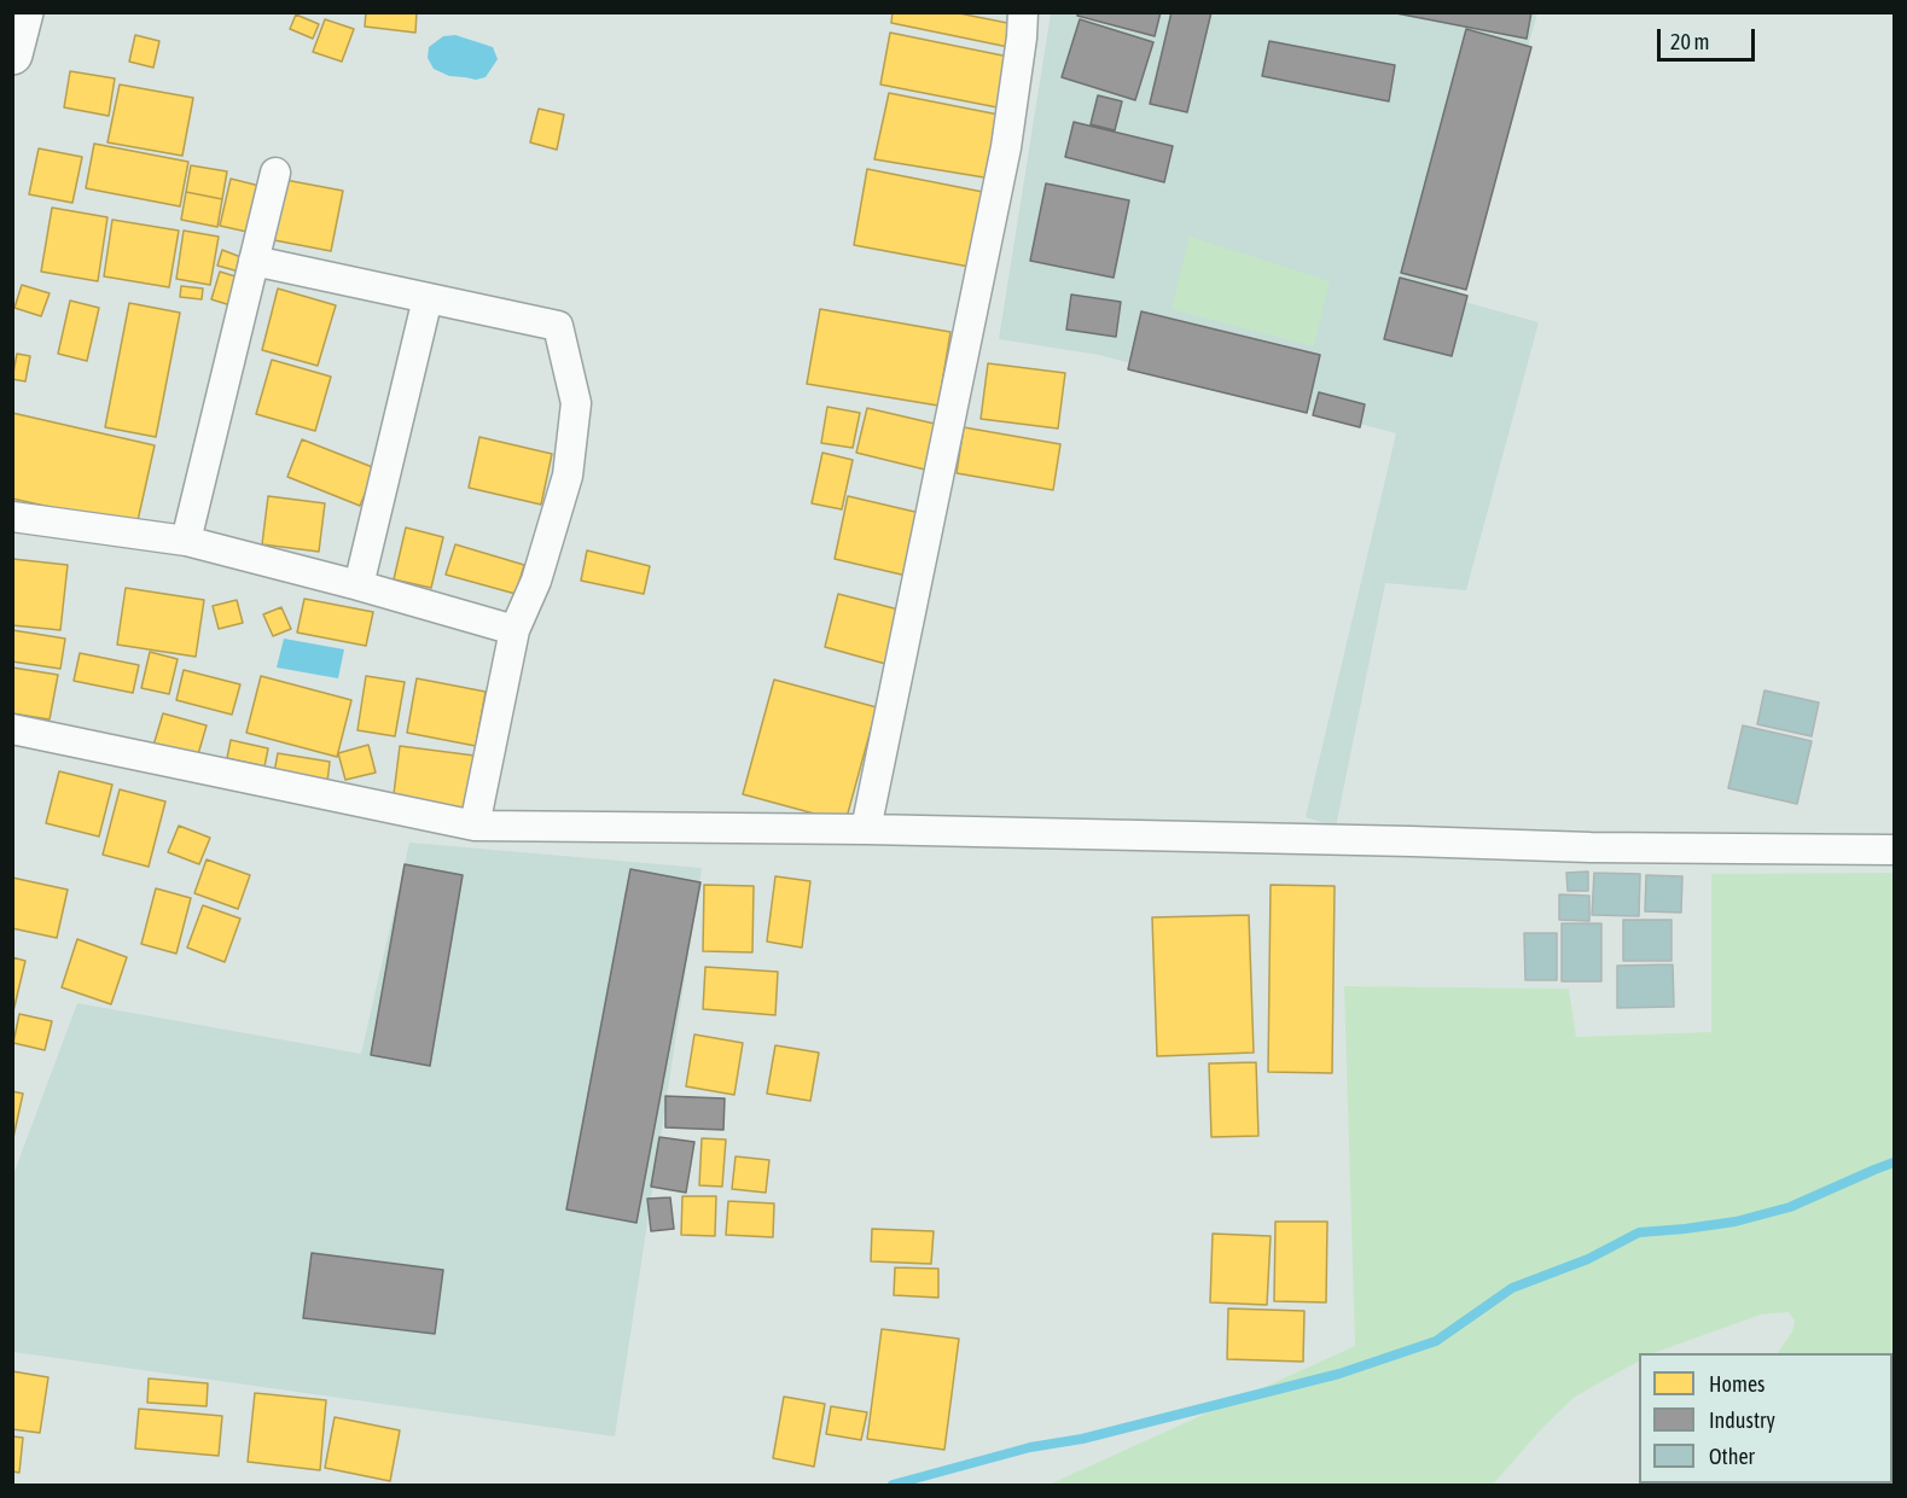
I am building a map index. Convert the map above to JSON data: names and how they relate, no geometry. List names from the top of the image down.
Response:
{
  "legend": ["Homes", "Industry", "Other"],
  "scale_bar": "20 m"
}
